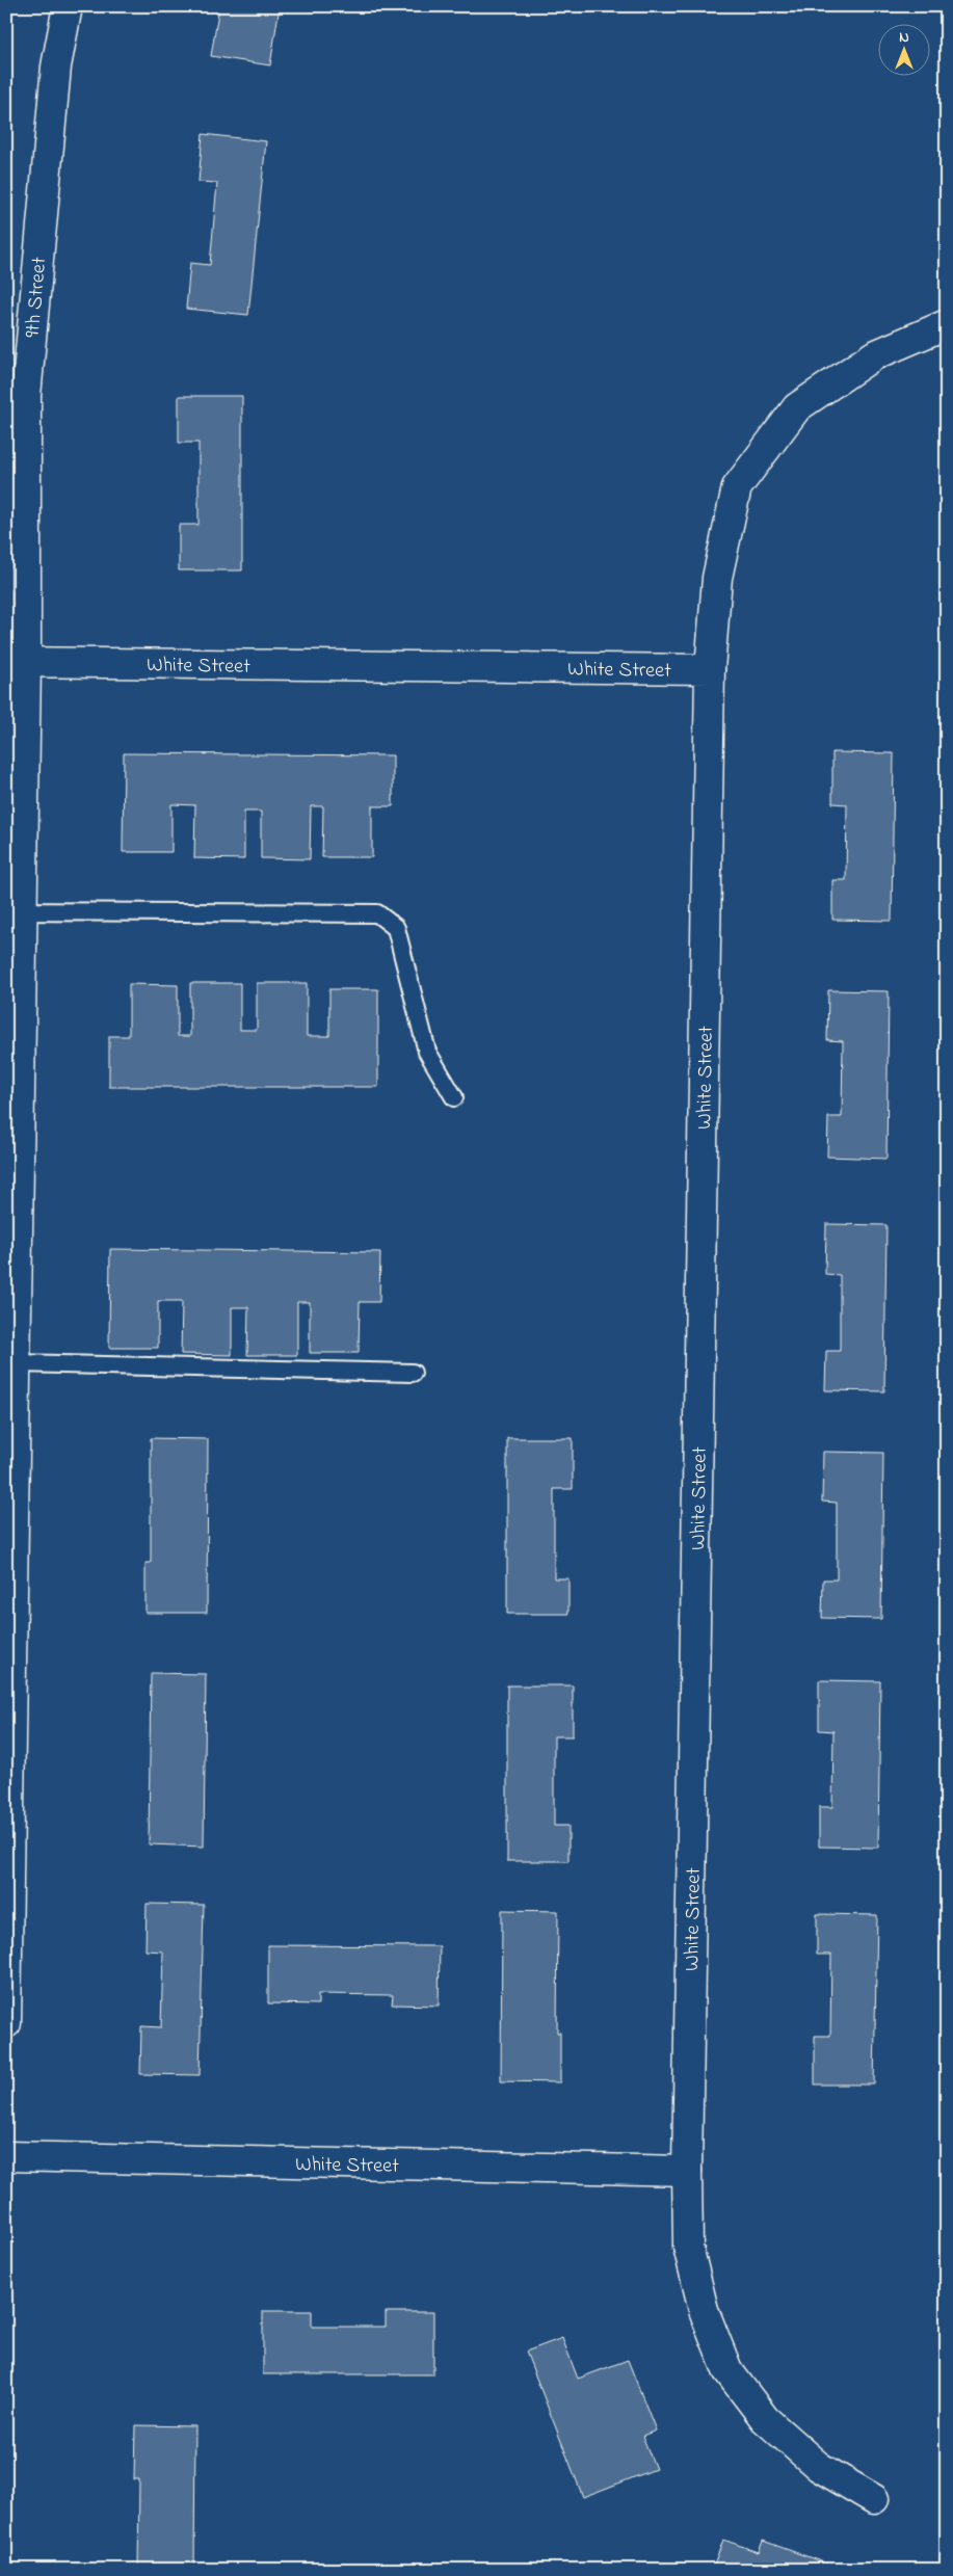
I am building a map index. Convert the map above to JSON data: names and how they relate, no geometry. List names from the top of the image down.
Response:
{
  "streets": {
    "street": ["9th Street", "White Street"]
  },
  "crossings": [
    ["9th Street", "White Street"]
  ],
  "north": "top"
}
